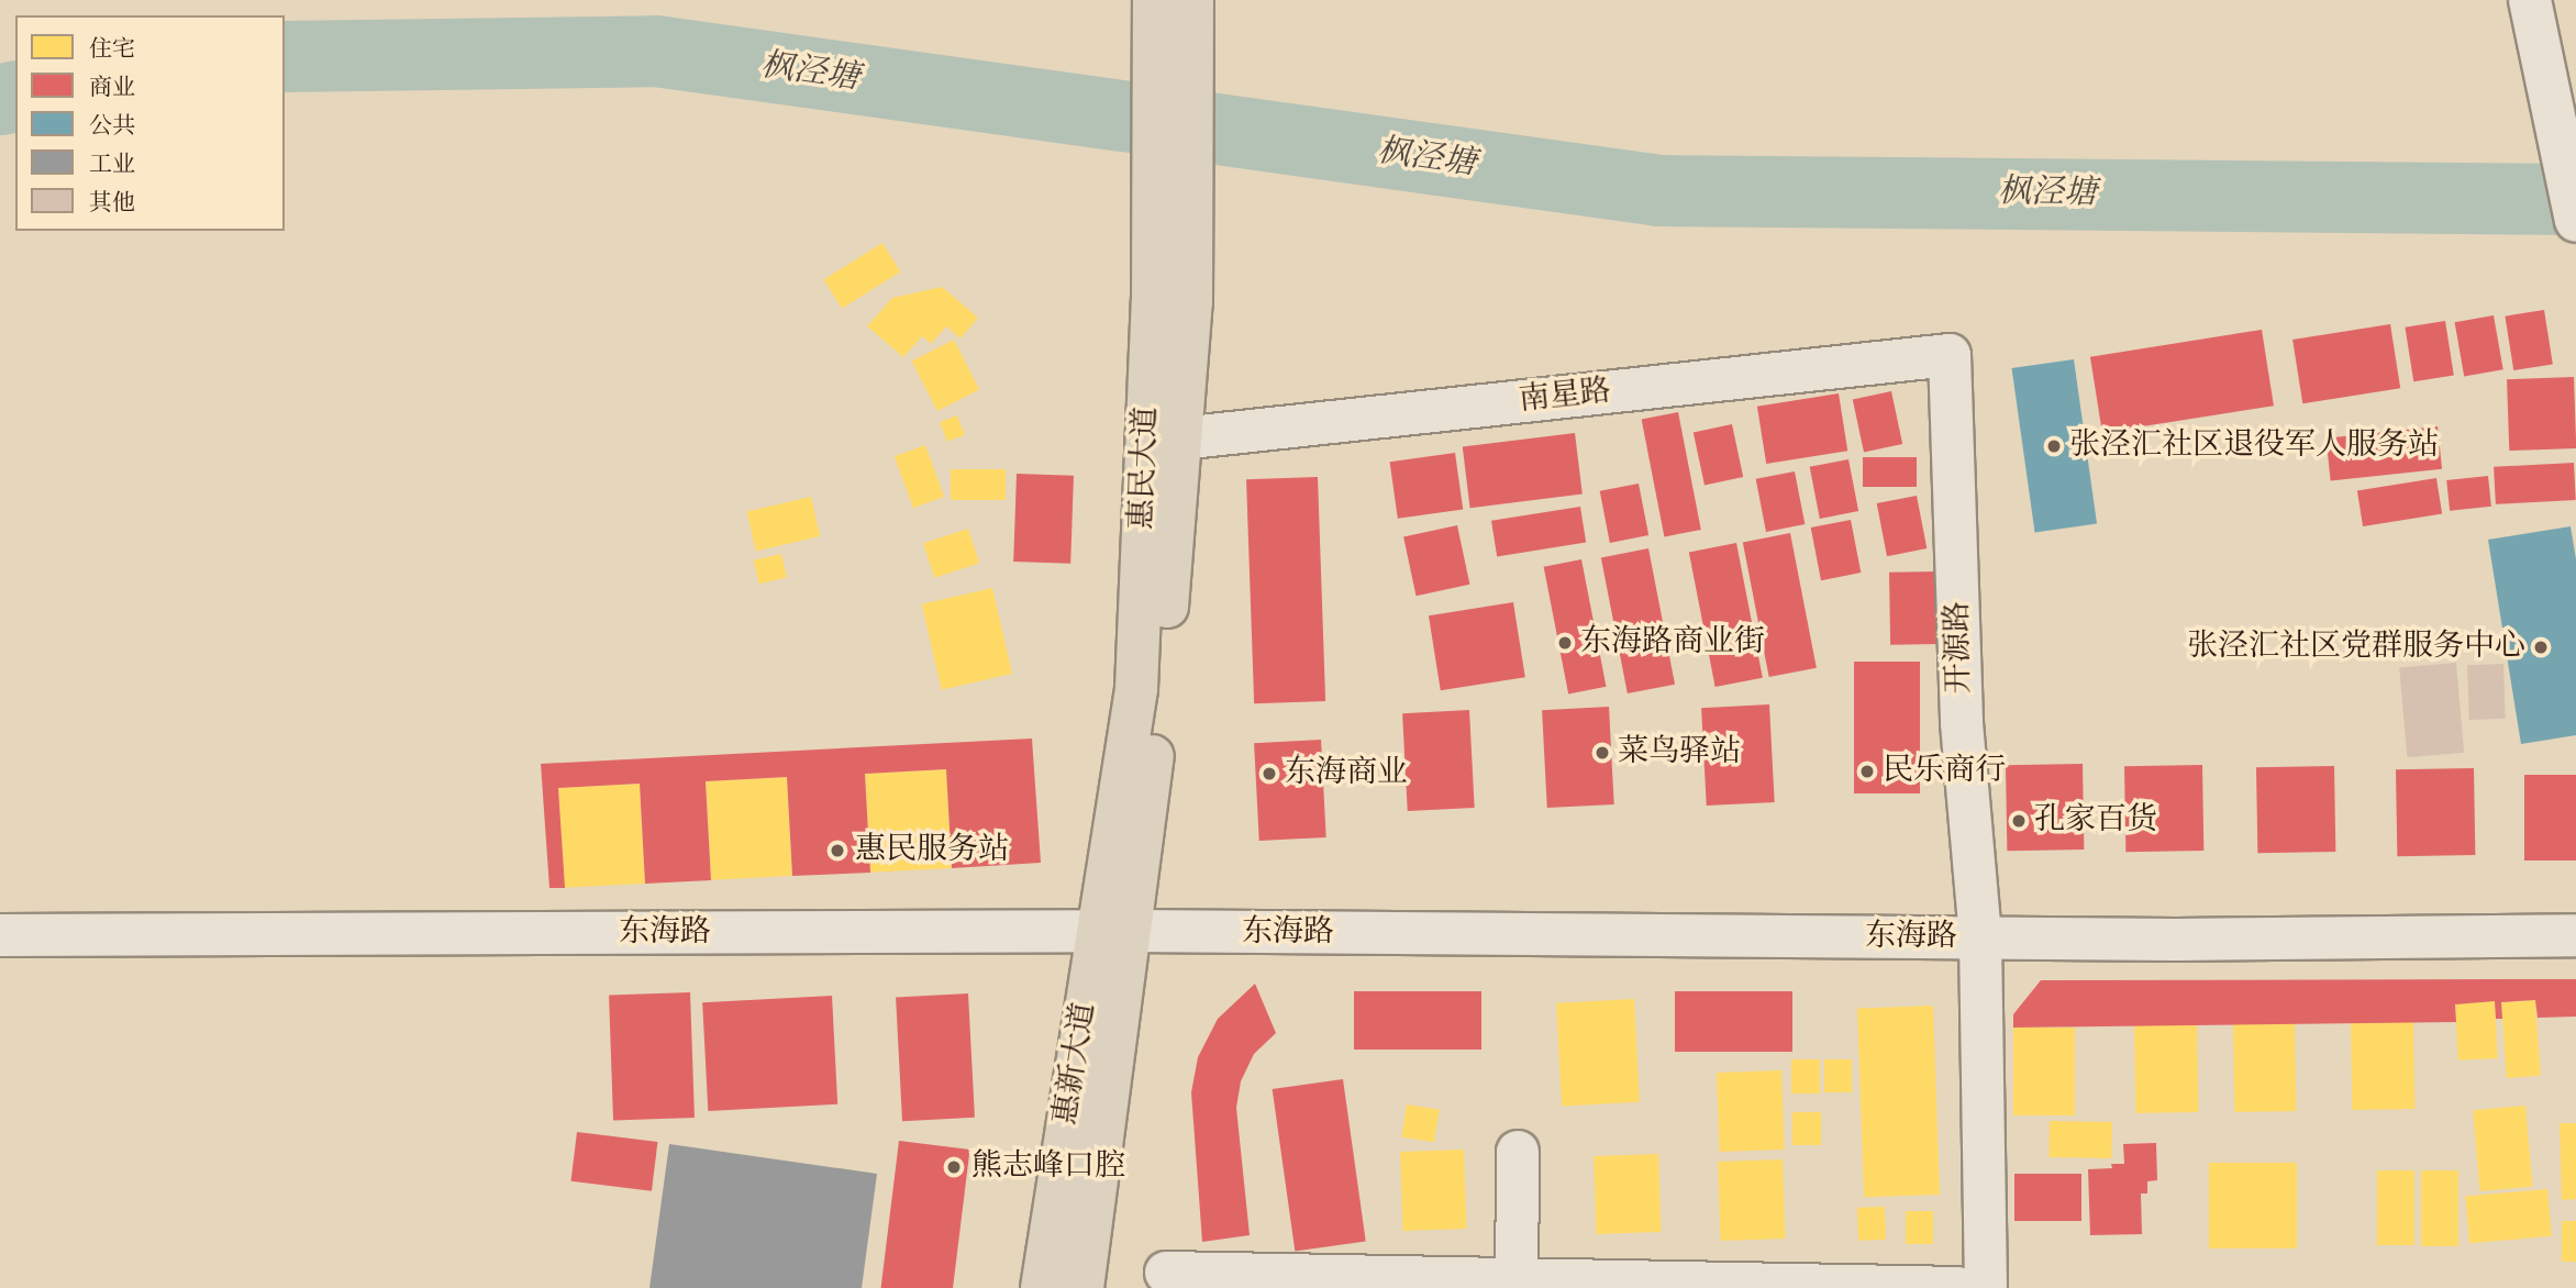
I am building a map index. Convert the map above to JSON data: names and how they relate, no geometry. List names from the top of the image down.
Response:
{
  "streets": {
    "main road": ["惠民大道", "惠新大道"],
    "street": ["南星路", "开源路", "东海路"]
  },
  "crossings": [
    ["南星路", "惠民大道"],
    ["南星路", "开源路"],
    ["惠民大道", "东海路"],
    ["惠民大道", "惠新大道"],
    ["开源路", "东海路"],
    ["东海路", "惠新大道"]
  ],
  "water": ["枫泾塘"],
  "places": [
    "张泾汇社区退役军人服务站",
    "东海路商业街",
    "张泾汇社区党群服务中心",
    "菜鸟驿站",
    "民乐商行",
    "东海商业",
    "孔家百货",
    "惠民服务站",
    "熊志峰口腔"
  ],
  "legend": [
    "住宅",
    "商业",
    "公共",
    "工业",
    "其他"
  ]
}
